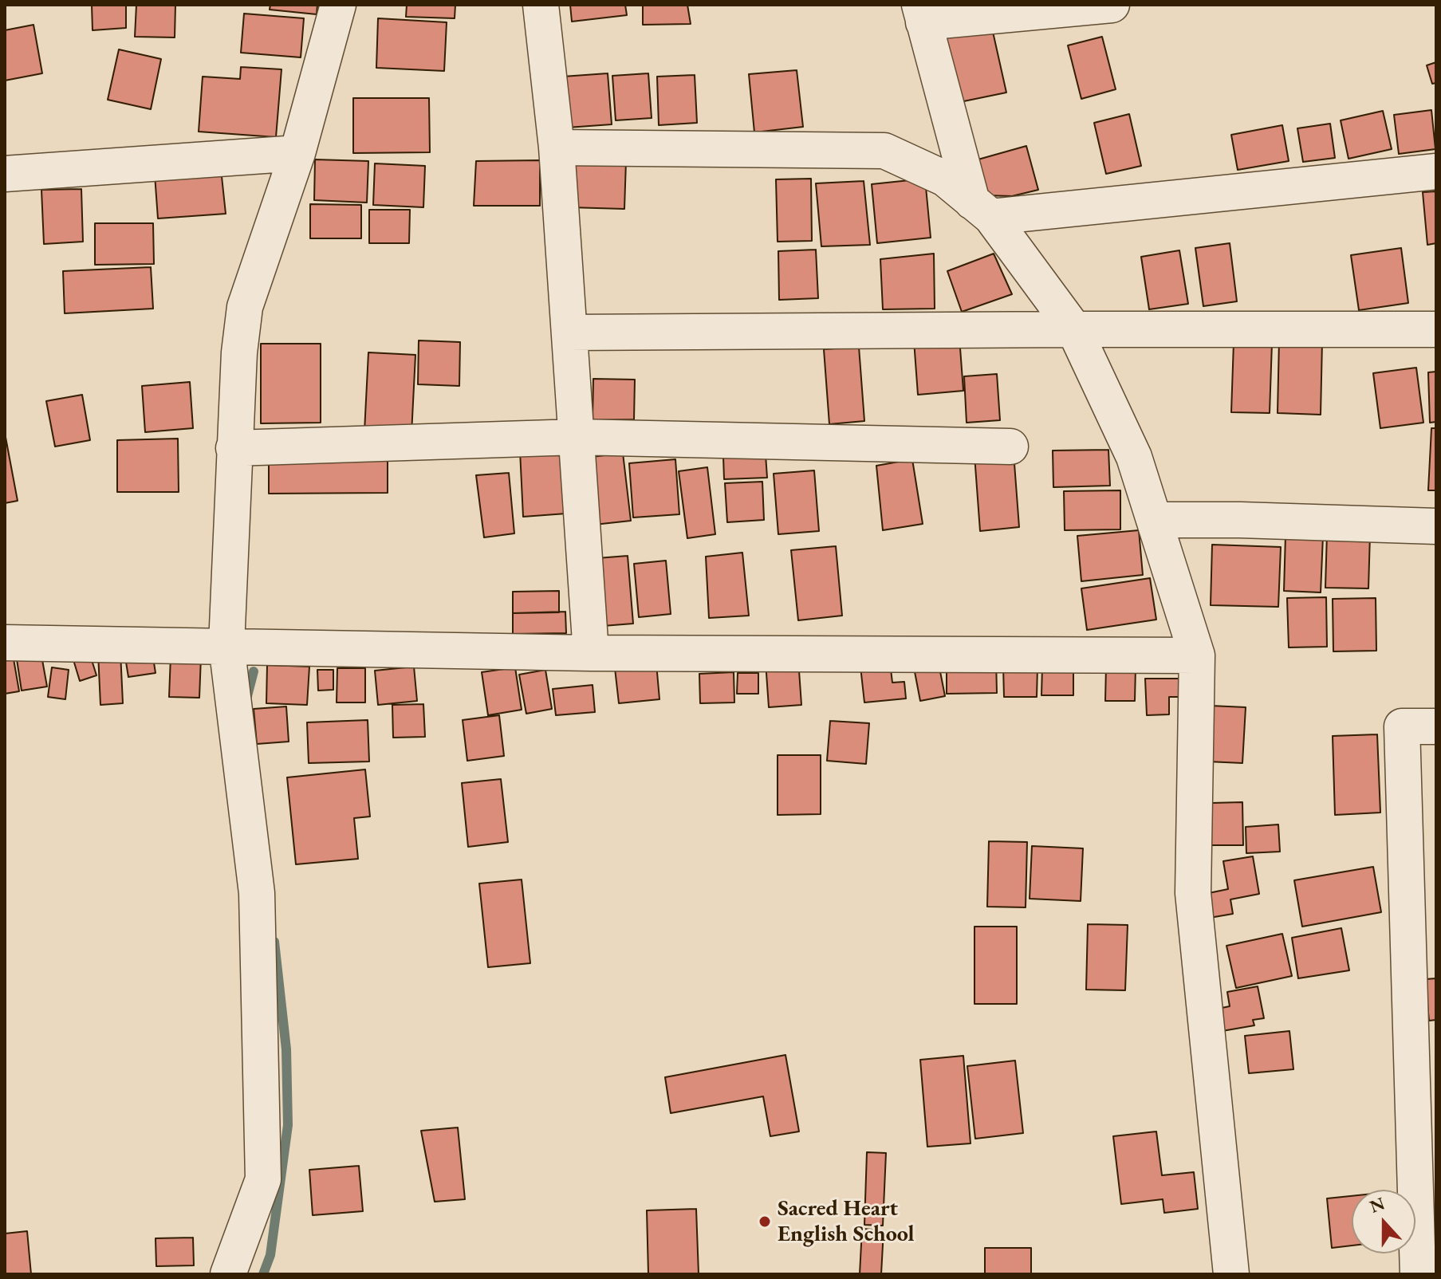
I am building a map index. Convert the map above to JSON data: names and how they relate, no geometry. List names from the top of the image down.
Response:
{
  "places": ["Sacred Heart English School"],
  "north": "top"
}
